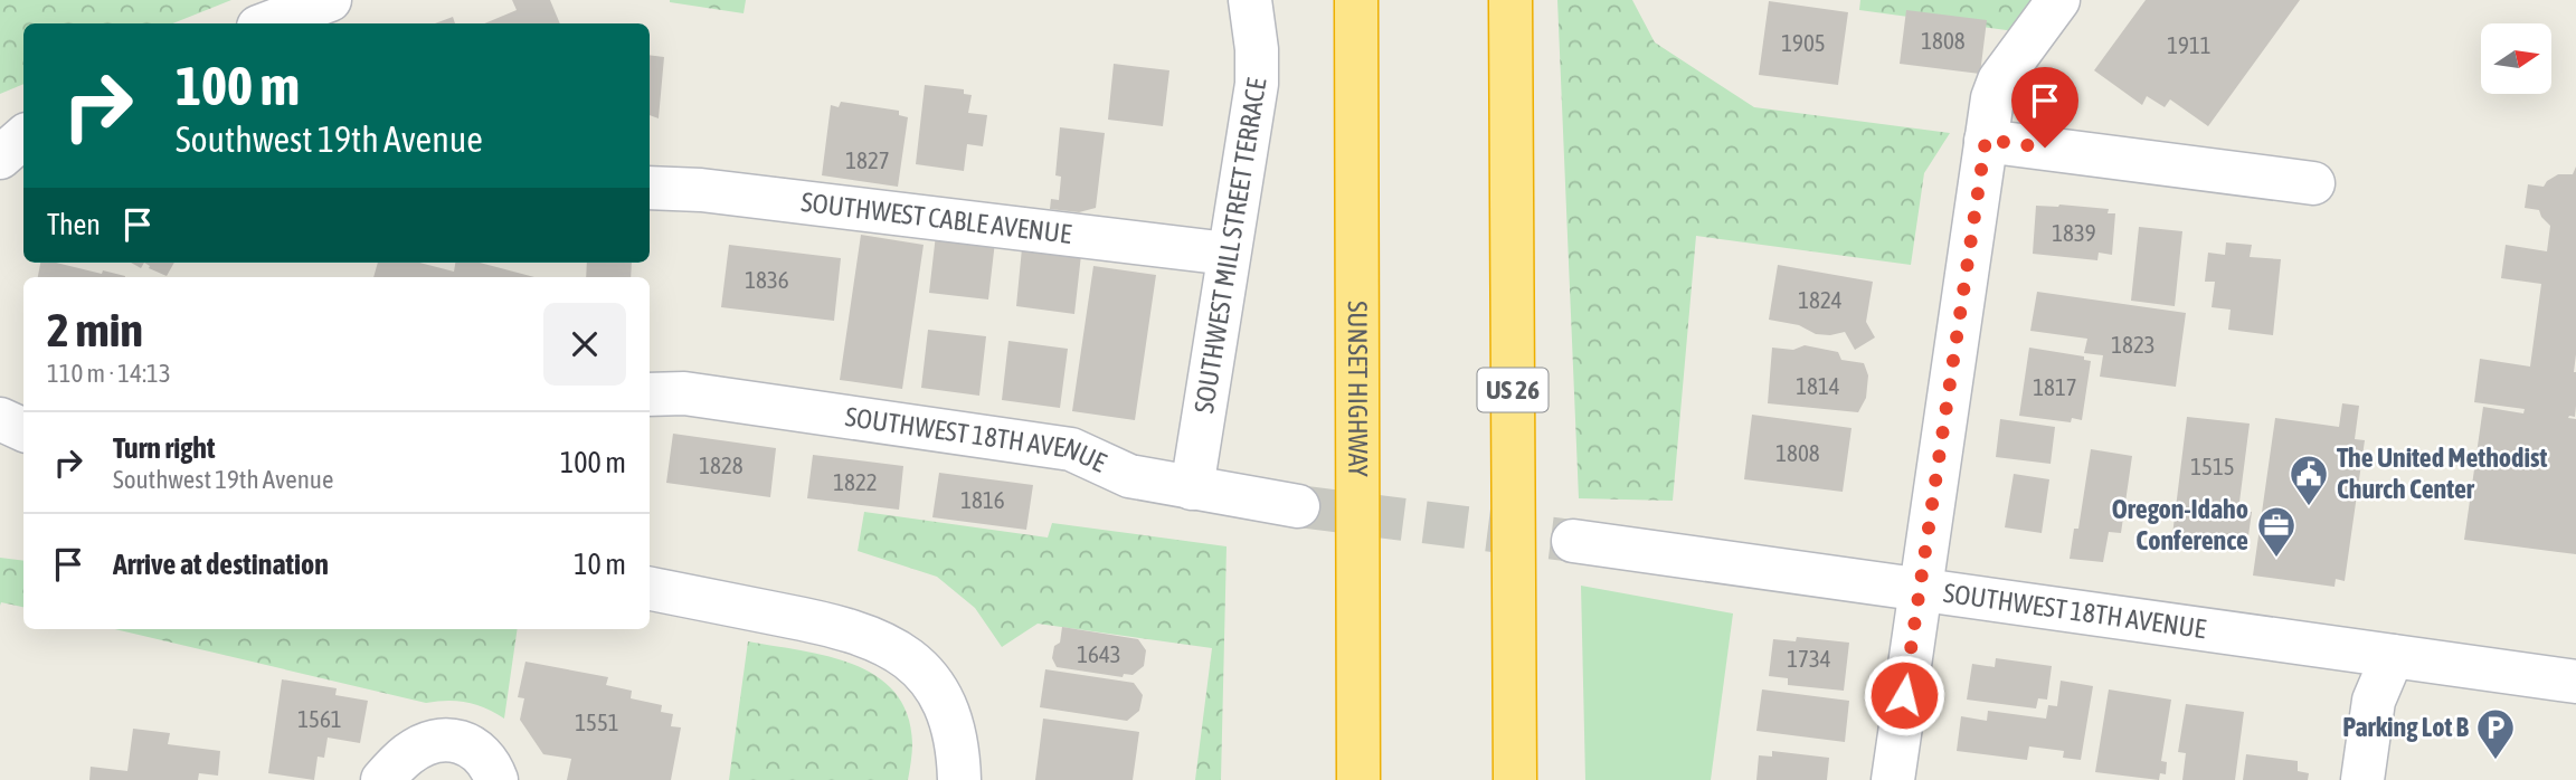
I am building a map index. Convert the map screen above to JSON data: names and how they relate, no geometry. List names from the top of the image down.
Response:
{
  "streets": {
    "highway": ["SUNSET HIGHWAY", "US 26"],
    "street": ["SOUTHWEST CABLE AVENUE", "SOUTHWEST MILL STREET TERRACE", "SOUTHWEST 18TH AVENUE"]
  },
  "crossings": [
    ["SOUTHWEST CABLE AVENUE", "SOUTHWEST MILL STREET TERRACE"],
    ["SOUTHWEST MILL STREET TERRACE", "SOUTHWEST 18TH AVENUE"]
  ],
  "places": {
    "public building": ["The United Methodist Church Center"],
    "office": ["Oregon-Idaho Conference"],
    "parking": ["Parking Lot B"]
  },
  "house_numbers": [
    "1808",
    "1905",
    "1911",
    "1827",
    "1839",
    "1836",
    "1824",
    "1823",
    "1814",
    "1817",
    "1808",
    "1828",
    "1515",
    "1822",
    "1816",
    "1643",
    "1734",
    "1561",
    "1551"
  ],
  "north": "right",
  "page": {
    "turn": ["100 m", "Southwest 19th Avenue"],
    "then": "Then",
    "heading": ["2 min", "110 m · 14:13"],
    "list": [
      {
        "name": "Turn right",
        "note": "Southwest 19th Avenue",
        "value": "100 m"
      },
      {
        "name": "Arrive at destination",
        "value": "10 m"
      }
    ]
  }
}
